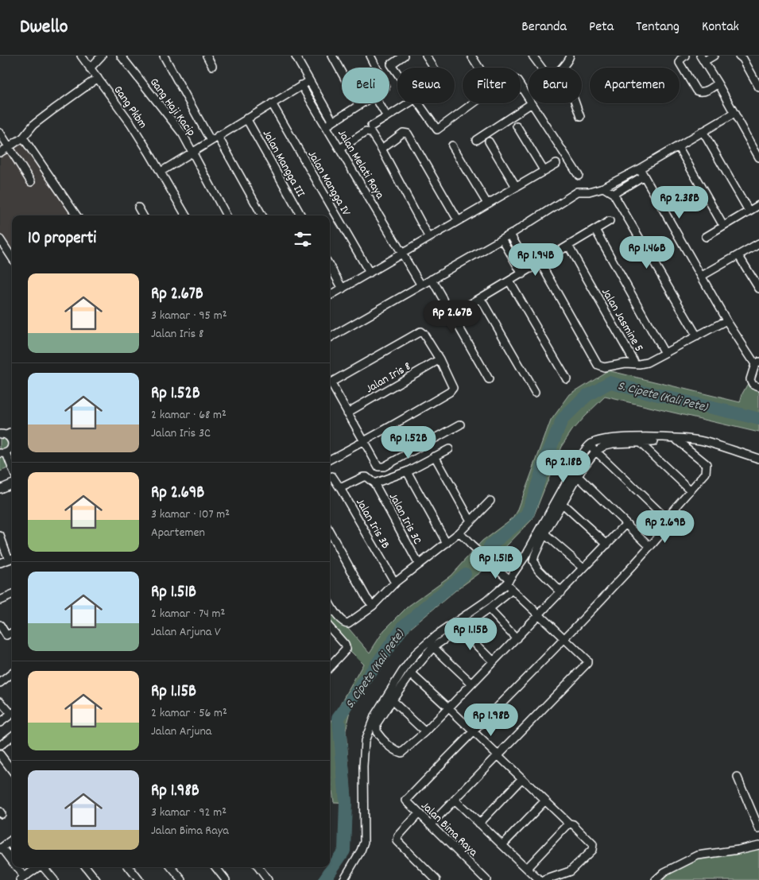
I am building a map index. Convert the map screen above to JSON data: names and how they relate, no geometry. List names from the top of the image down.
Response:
{
  "streets": {
    "street": [
      "Gang Pkbm",
      "Gang Haji Kacip",
      "Jalan Mangga III",
      "Jalan Melati Raya",
      "Jalan Mangga IV",
      "Jalan Jasmine 5",
      "Jalan Iris 8",
      "Jalan Iris 3C",
      "Jalan Iris 3B",
      "Jalan Bima Raya"
    ]
  },
  "water": ["S. Cipete (Kali Pete)"],
  "page": {
    "header": "Dwello",
    "nav": [
      "Beranda",
      "Peta",
      "Tentang",
      "Kontak"
    ],
    "chip": [
      "Beli",
      "Sewa",
      "Filter",
      "Baru",
      "Apartemen"
    ],
    "price": [
      "Rp 2.38B",
      "Rp 1.46B",
      "Rp 1.94B",
      "Rp 2.67B",
      "Rp 1.52B",
      "Rp 2.18B",
      "Rp 2.69B",
      "Rp 1.51B",
      "Rp 1.15B",
      "Rp 1.98B"
    ],
    "heading": "10 properti",
    "list": [
      {
        "name": "Rp 2.67B",
        "note": "3 kamar · 95 m² · Jalan Iris 8"
      },
      {
        "name": "Rp 1.52B",
        "note": "2 kamar · 68 m² · Jalan Iris 3C"
      },
      {
        "name": "Rp 2.69B",
        "note": "3 kamar · 107 m² · Apartemen"
      },
      {
        "name": "Rp 1.51B",
        "note": "2 kamar · 74 m² · Jalan Arjuna V"
      },
      {
        "name": "Rp 1.15B",
        "note": "2 kamar · 56 m² · Jalan Arjuna"
      },
      {
        "name": "Rp 1.98B",
        "note": "3 kamar · 92 m² · Jalan Bima Raya"
      }
    ]
  }
}
